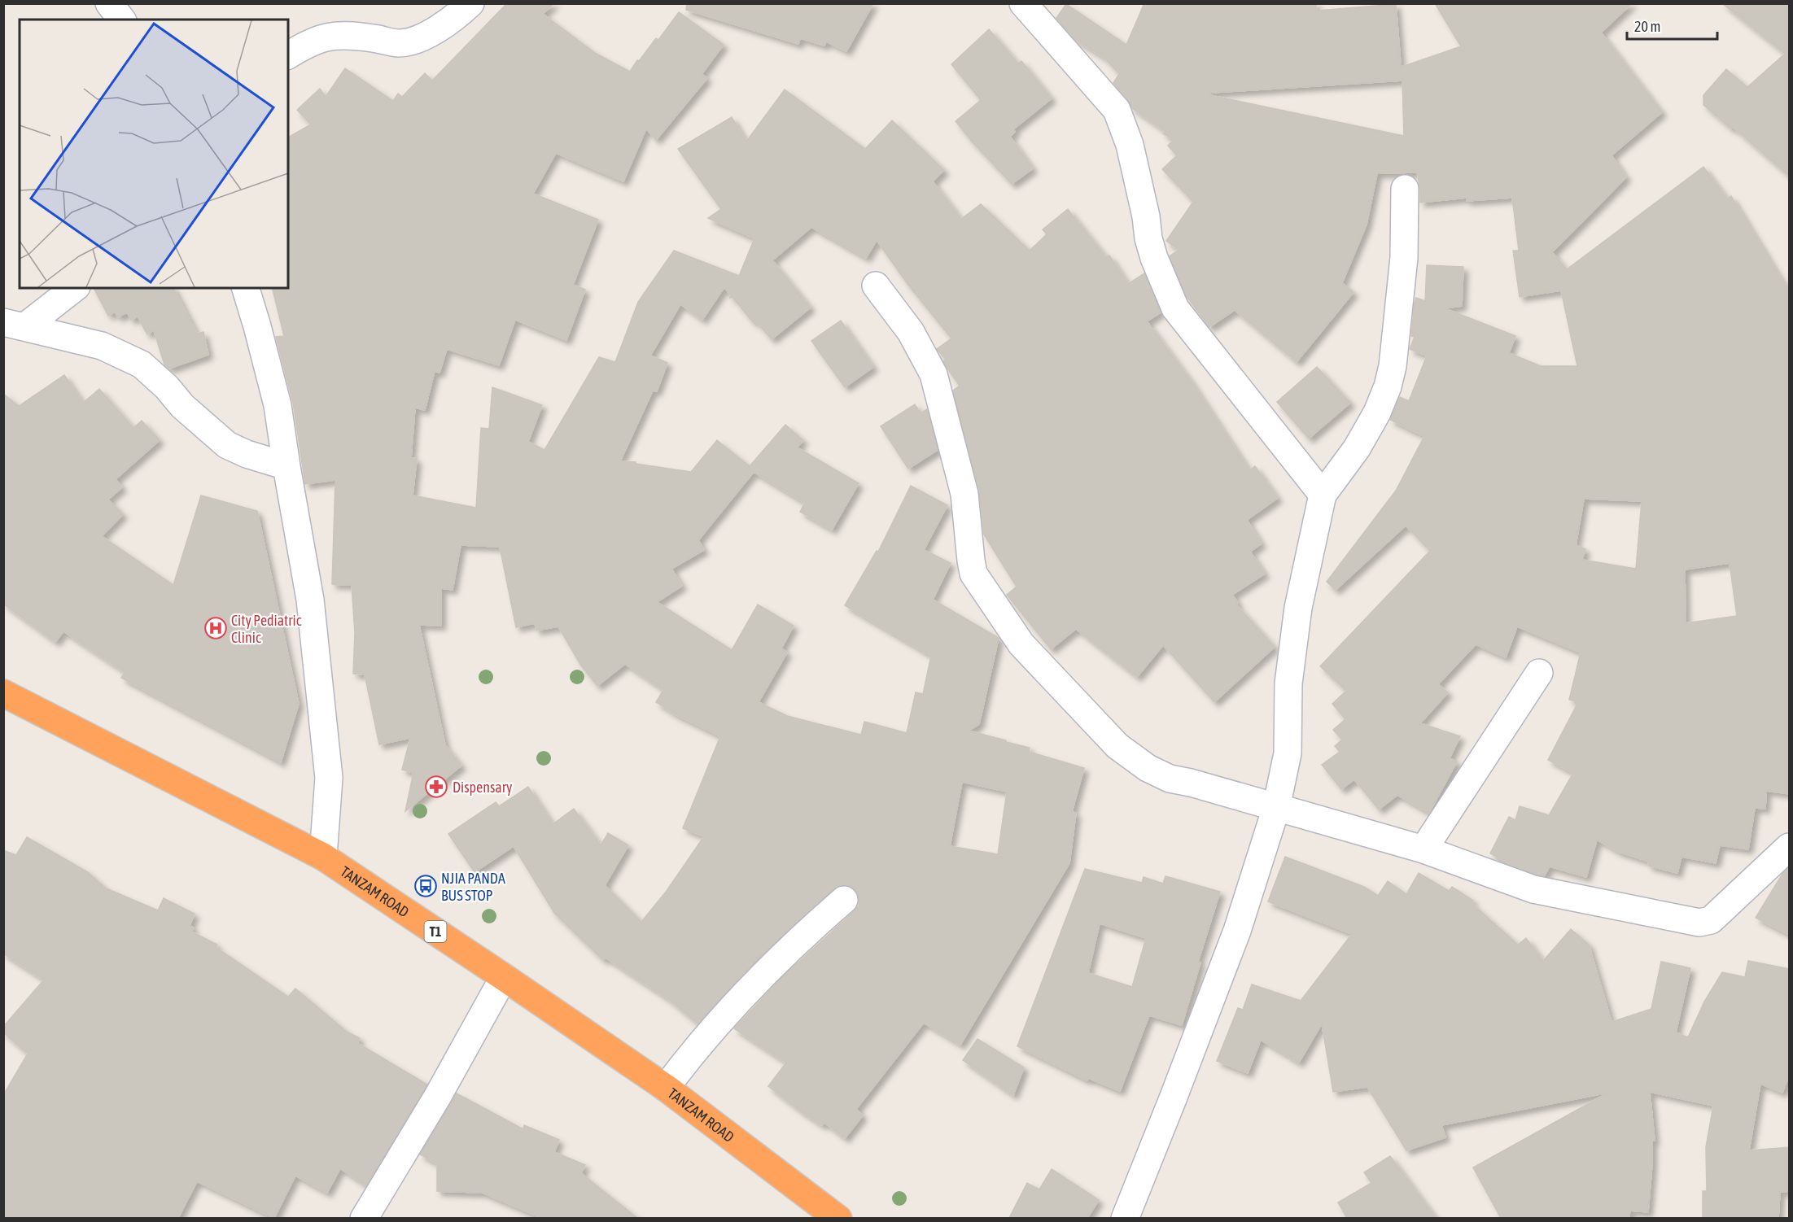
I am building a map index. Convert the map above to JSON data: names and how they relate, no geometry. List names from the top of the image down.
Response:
{
  "streets": {
    "highway": ["TANZAM ROAD", "T1"]
  },
  "places": {
    "hospital": ["City Pediatric Clinic"],
    "pharmacy": ["Dispensary"],
    "bus stop": ["NJIA PANDA BUS STOP"]
  },
  "scale_bar": "20 m"
}
